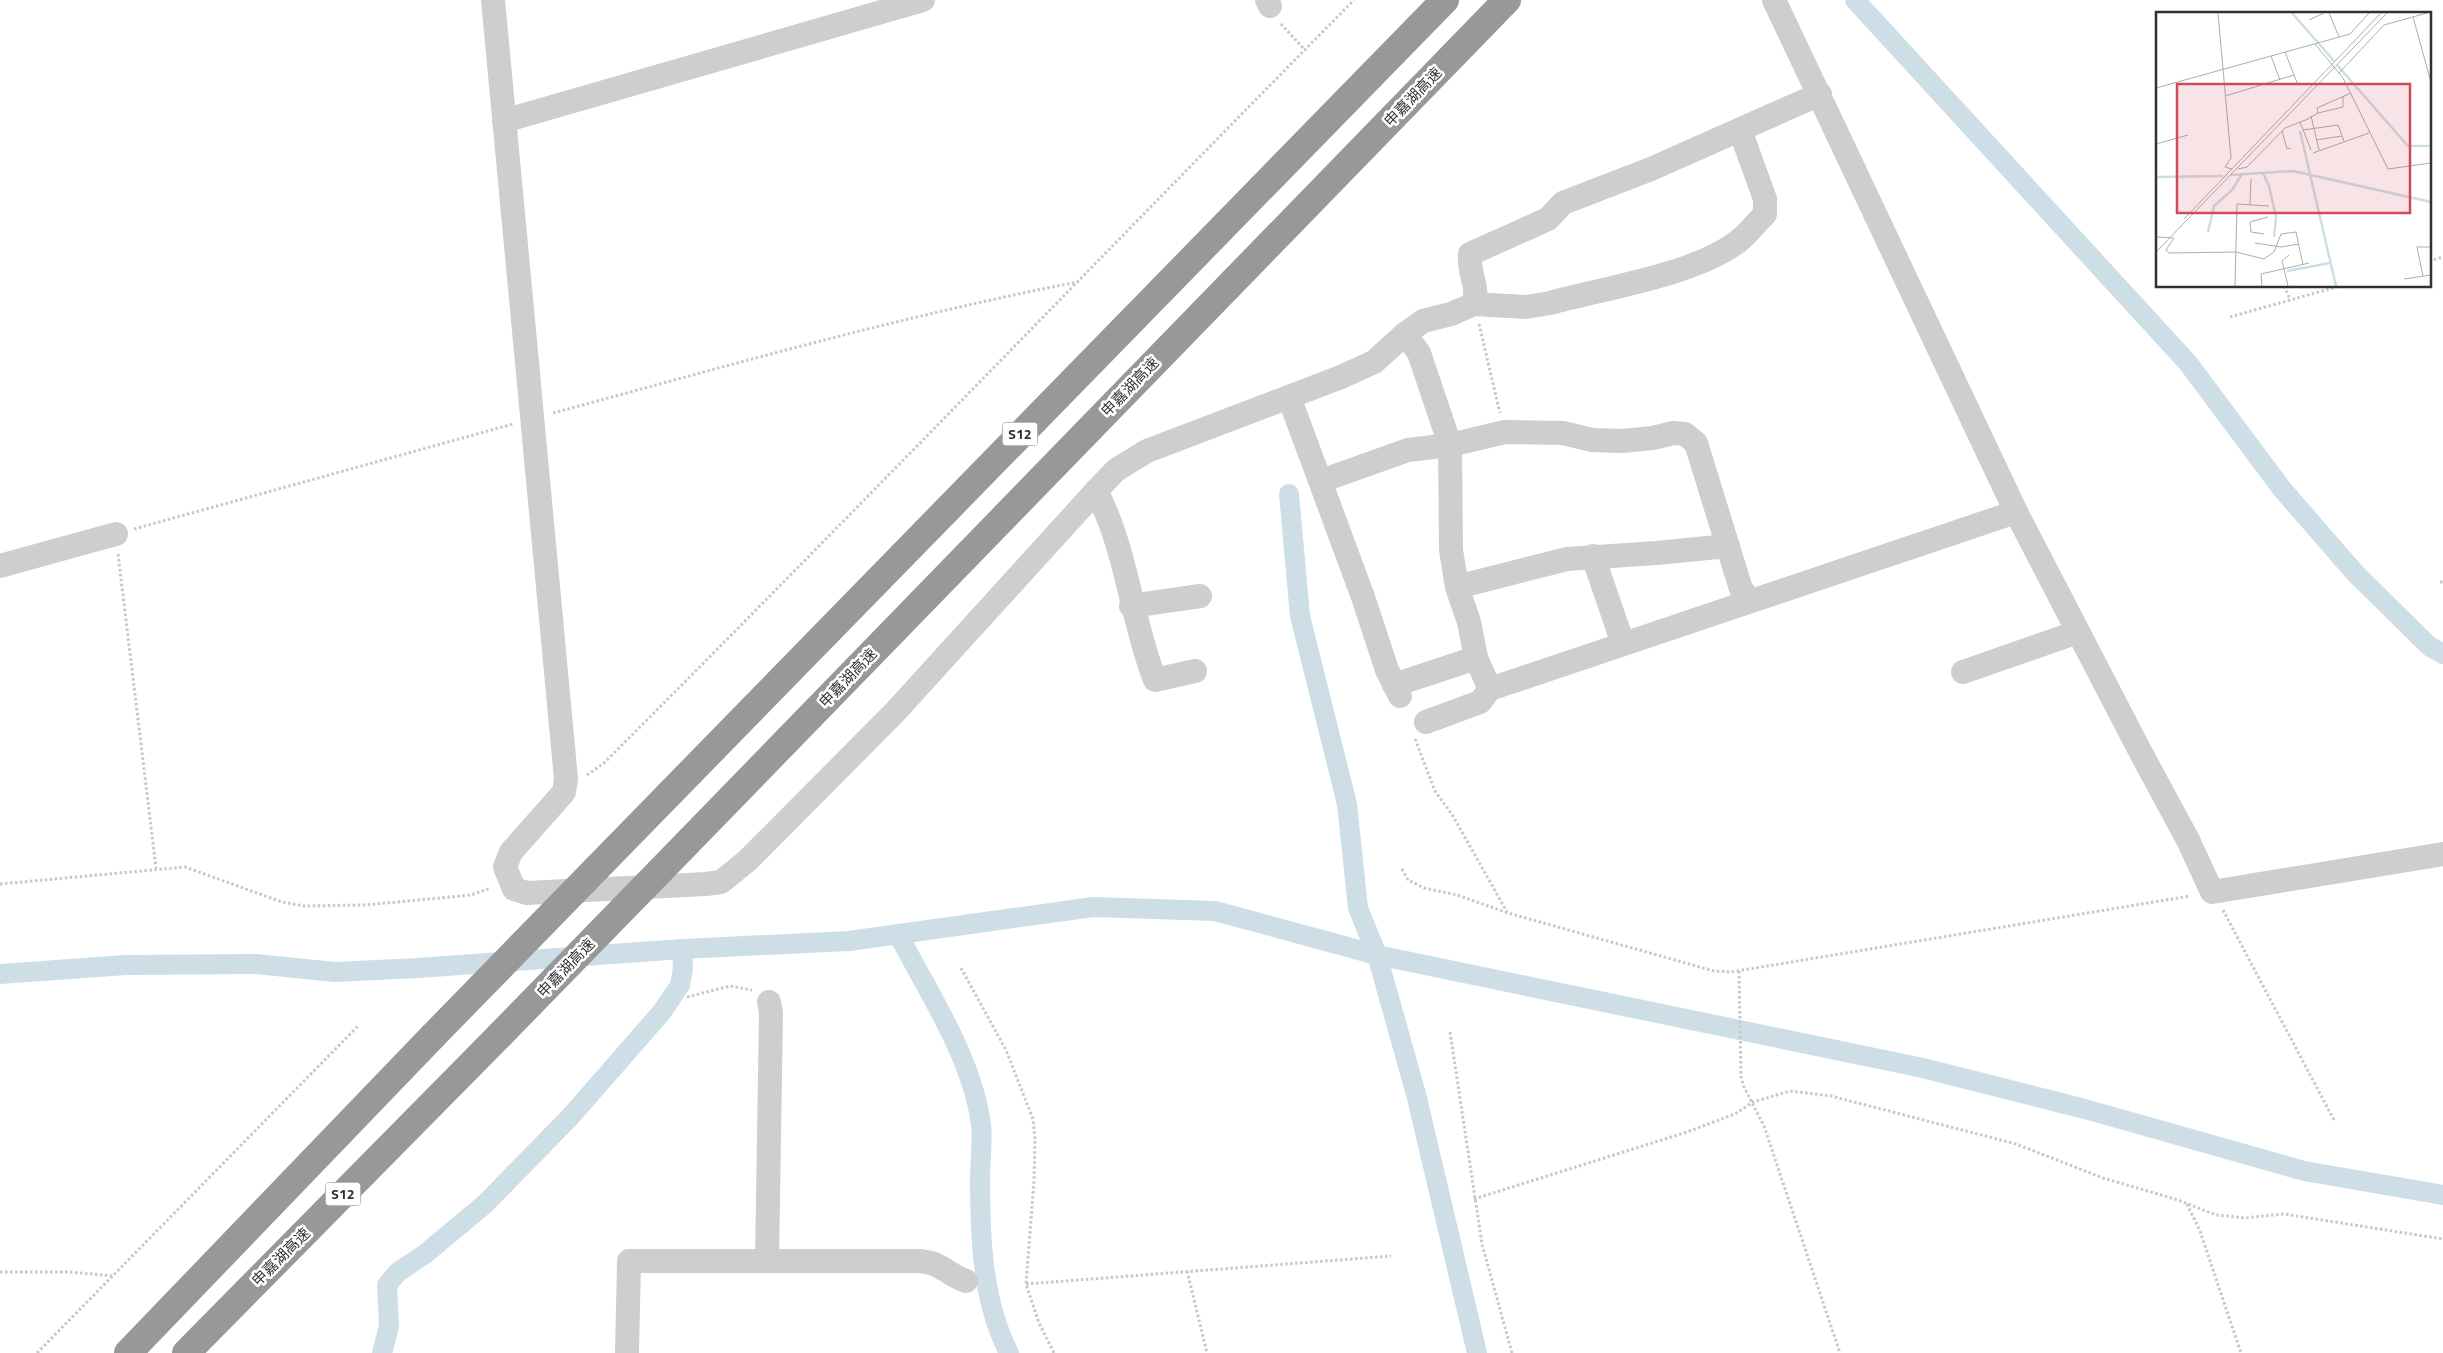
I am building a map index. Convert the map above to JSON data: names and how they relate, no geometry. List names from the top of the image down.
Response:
{
  "streets": {
    "highway": ["申嘉湖高速", "S12"]
  }
}
